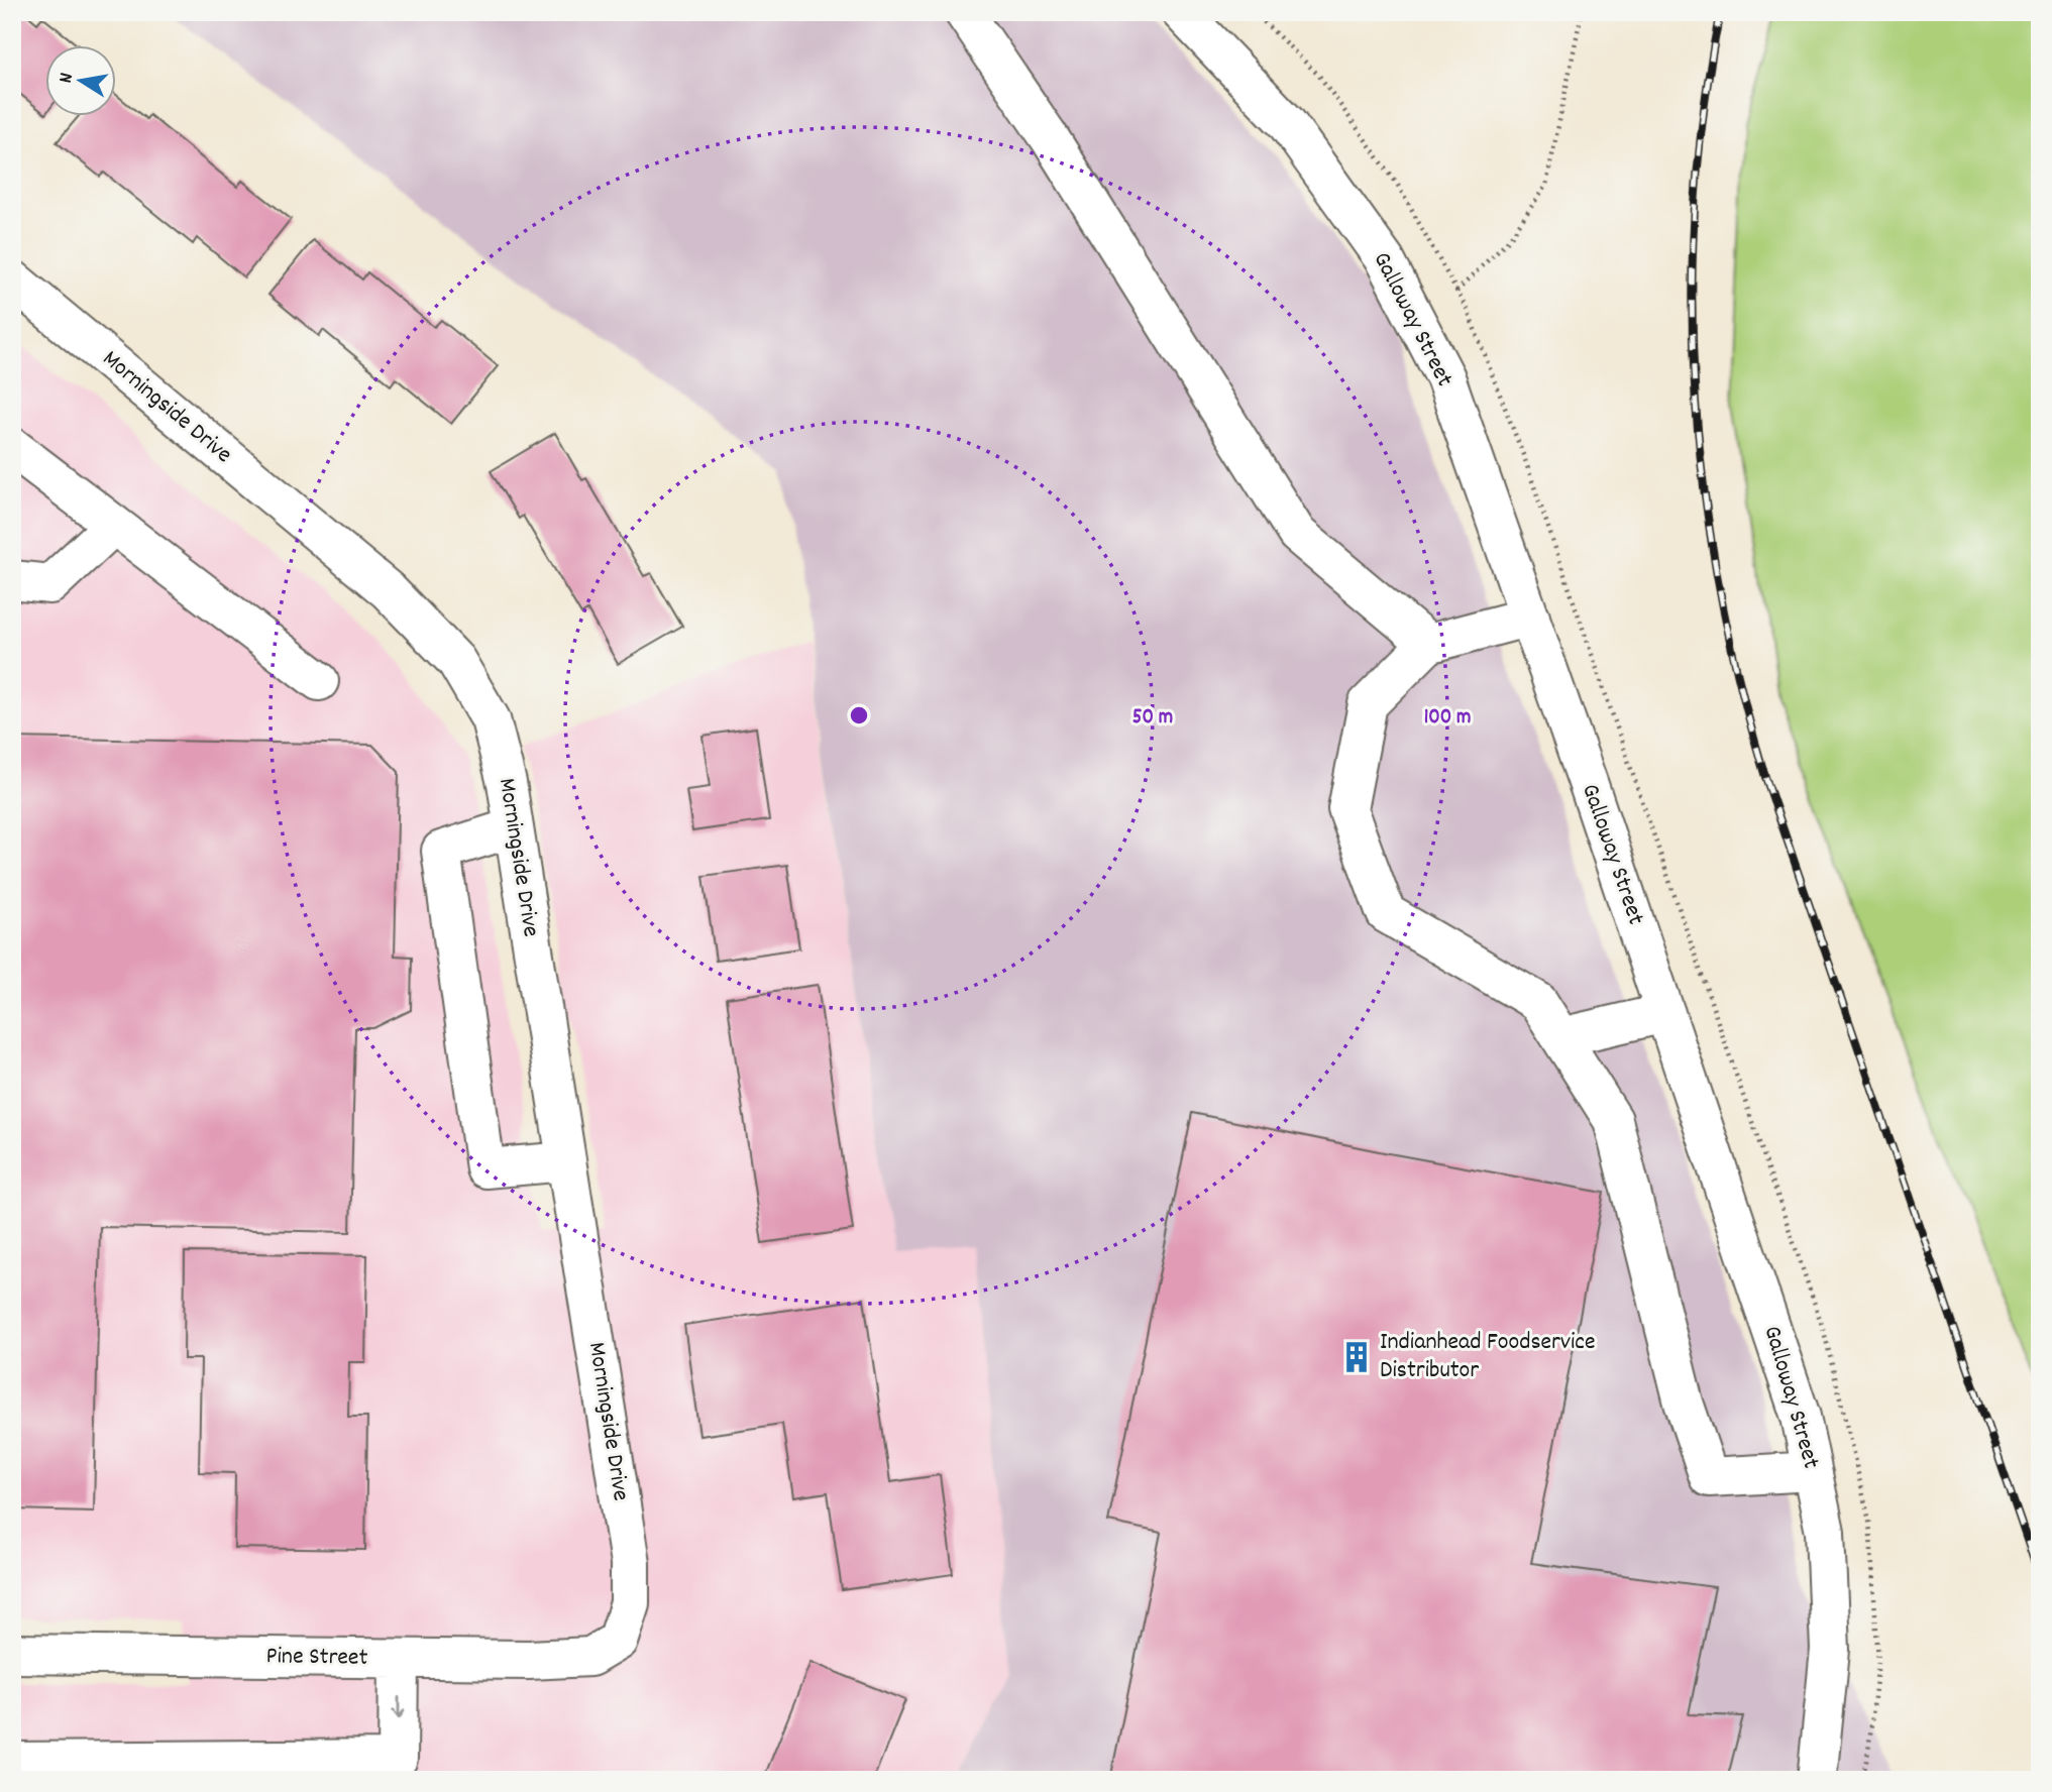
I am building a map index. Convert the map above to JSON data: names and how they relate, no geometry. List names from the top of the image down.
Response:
{
  "streets": {
    "street": ["Galloway Street", "Morningside Drive", "Pine Street"]
  },
  "crossings": [
    ["Morningside Drive", "Pine Street"]
  ],
  "places": {
    "building": ["Indianhead Foodservice Distributor"]
  },
  "north": "left",
  "rings": ["50 m", "100 m"]
}
